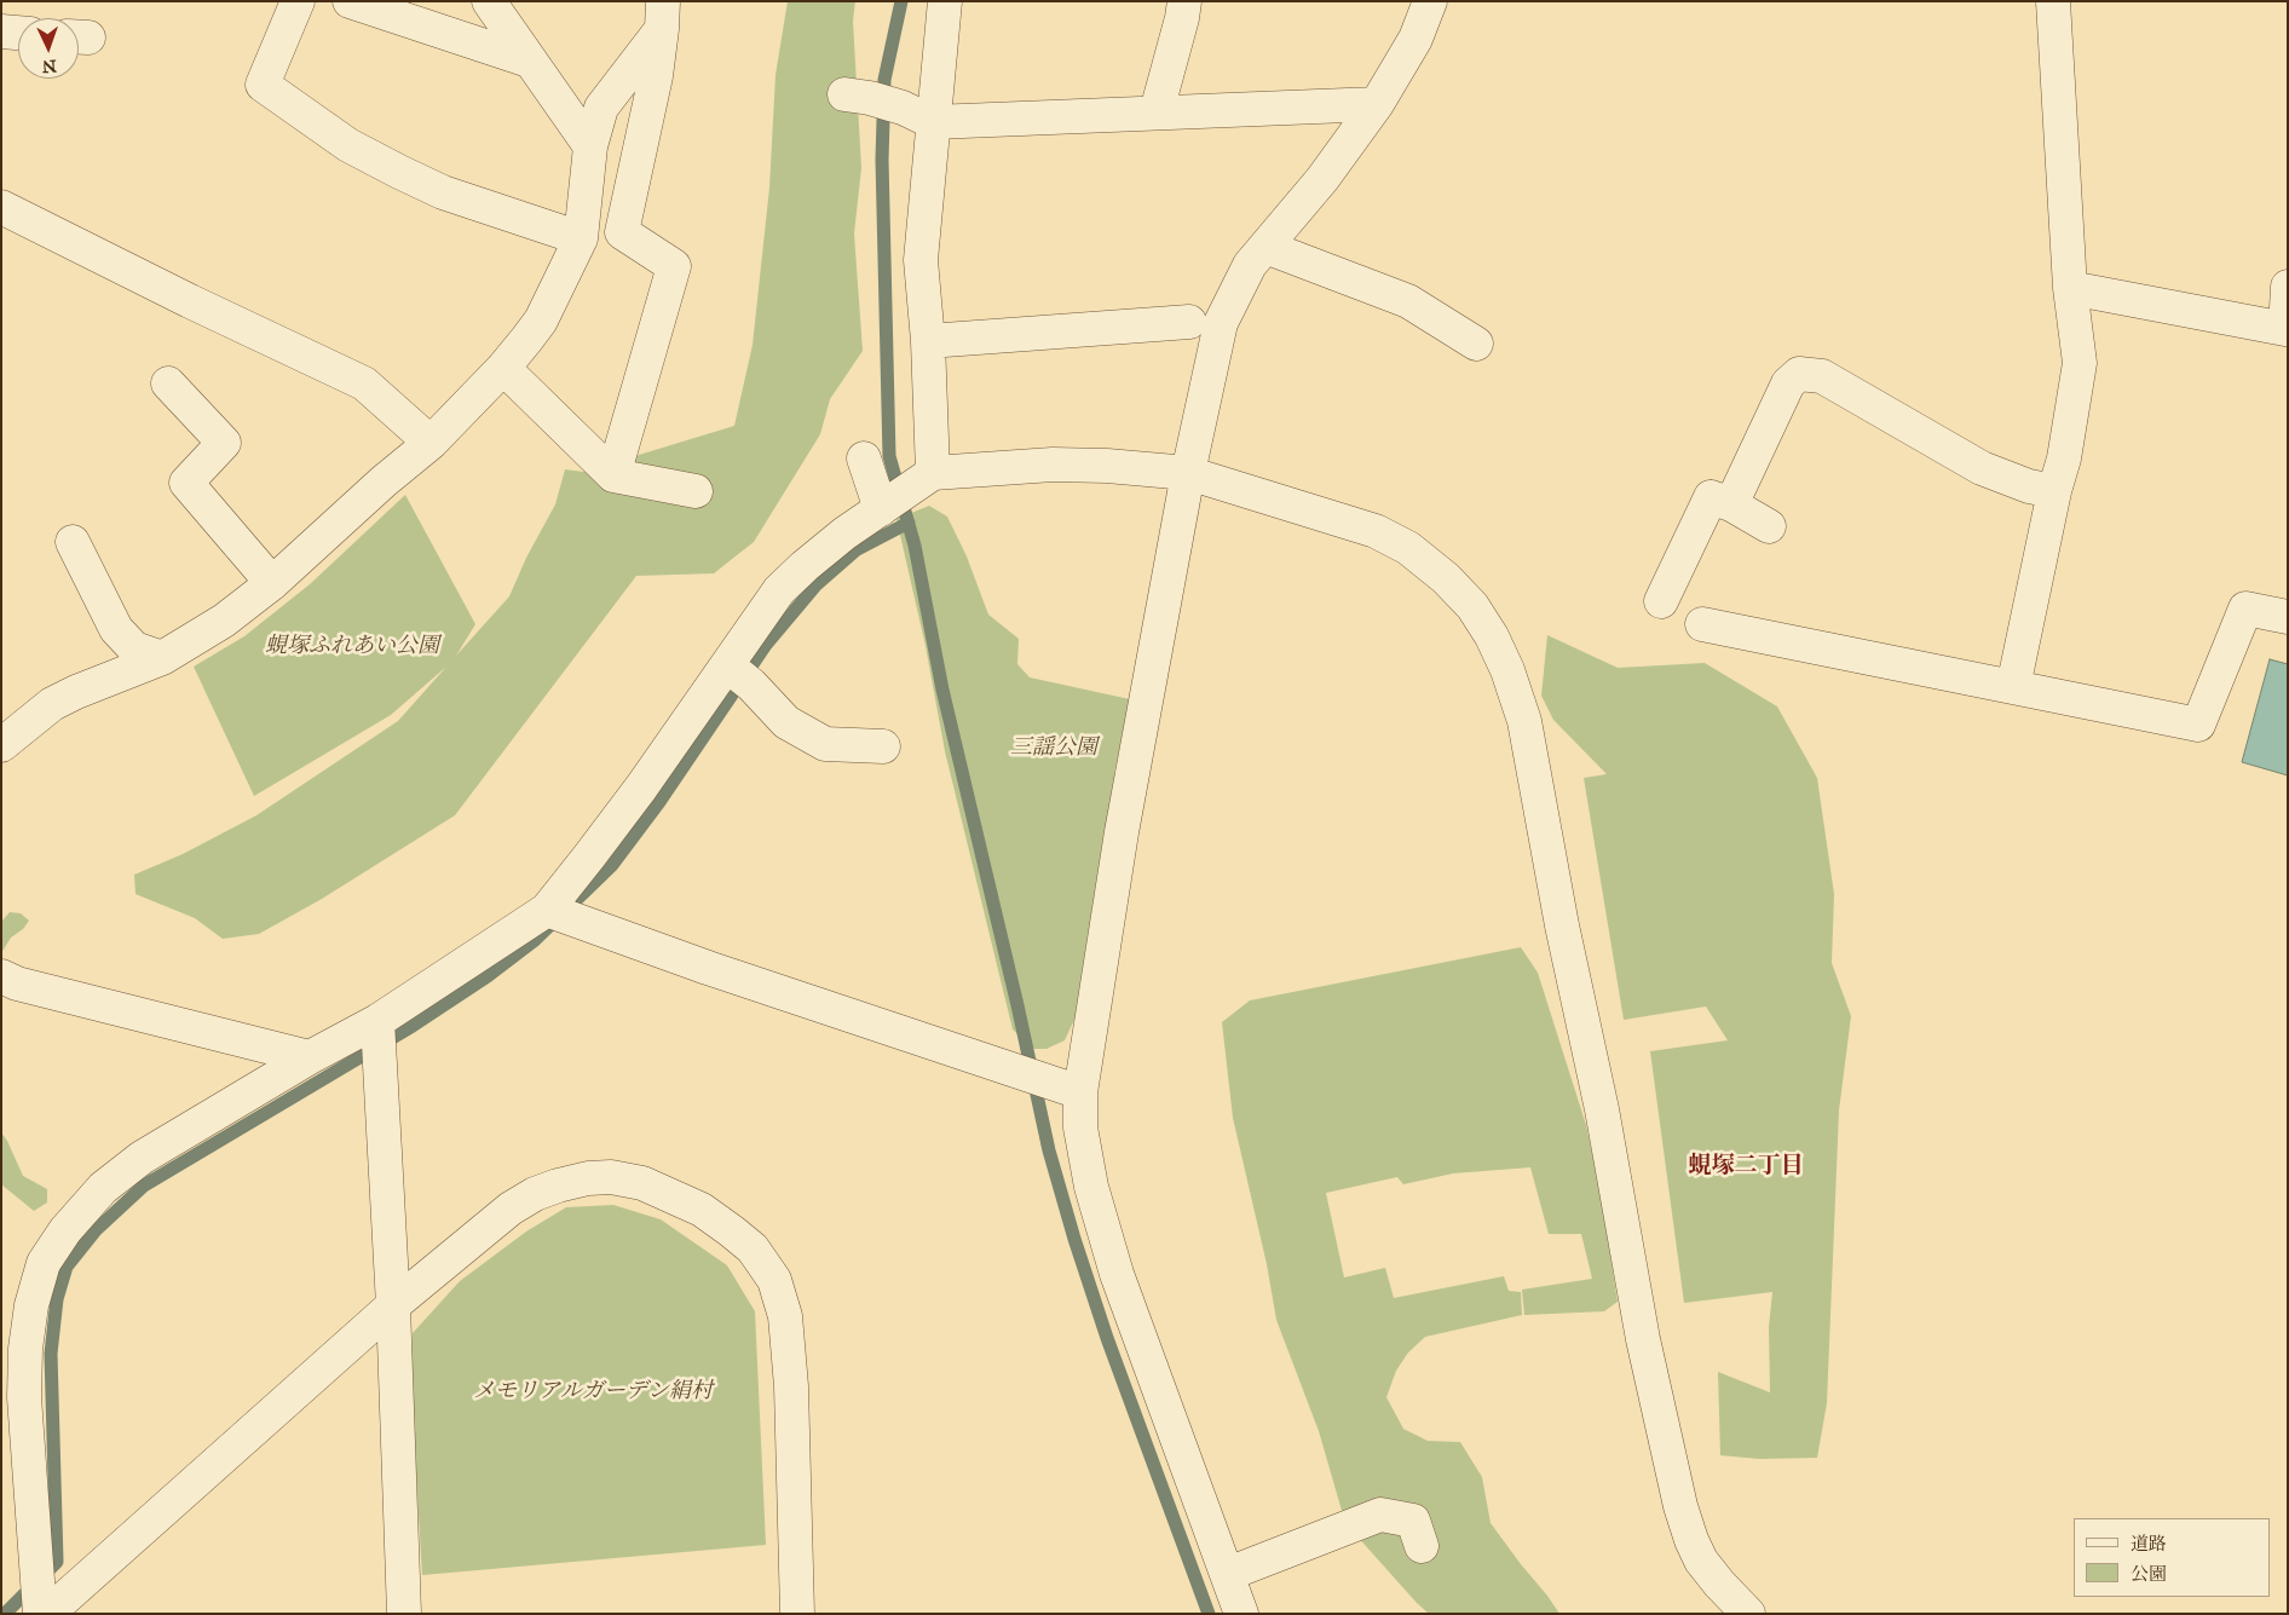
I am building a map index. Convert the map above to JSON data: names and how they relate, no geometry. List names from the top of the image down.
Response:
{
  "districts": ["蜆塚二丁目"],
  "parks": ["蜆塚ふれあい公園", "三謡公園", "メモリアルガーデン絹村"],
  "legend": ["道路", "公園"],
  "north": "bottom"
}
